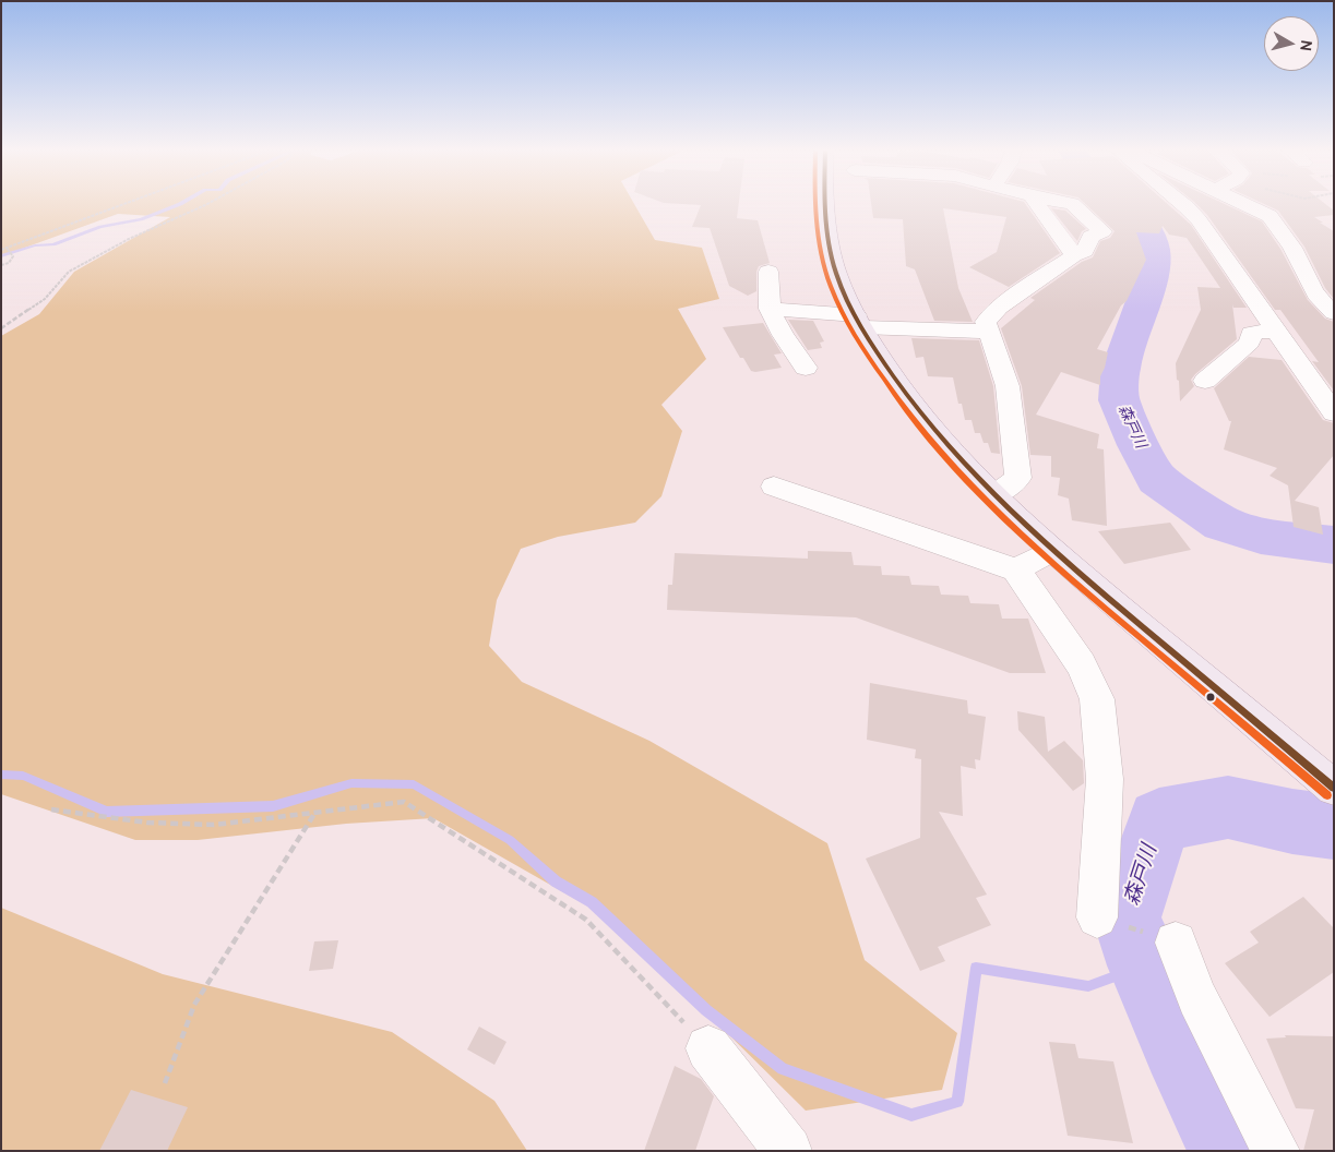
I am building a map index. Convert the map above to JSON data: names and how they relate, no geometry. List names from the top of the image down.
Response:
{
  "water": ["森戸川"],
  "north": "right"
}
